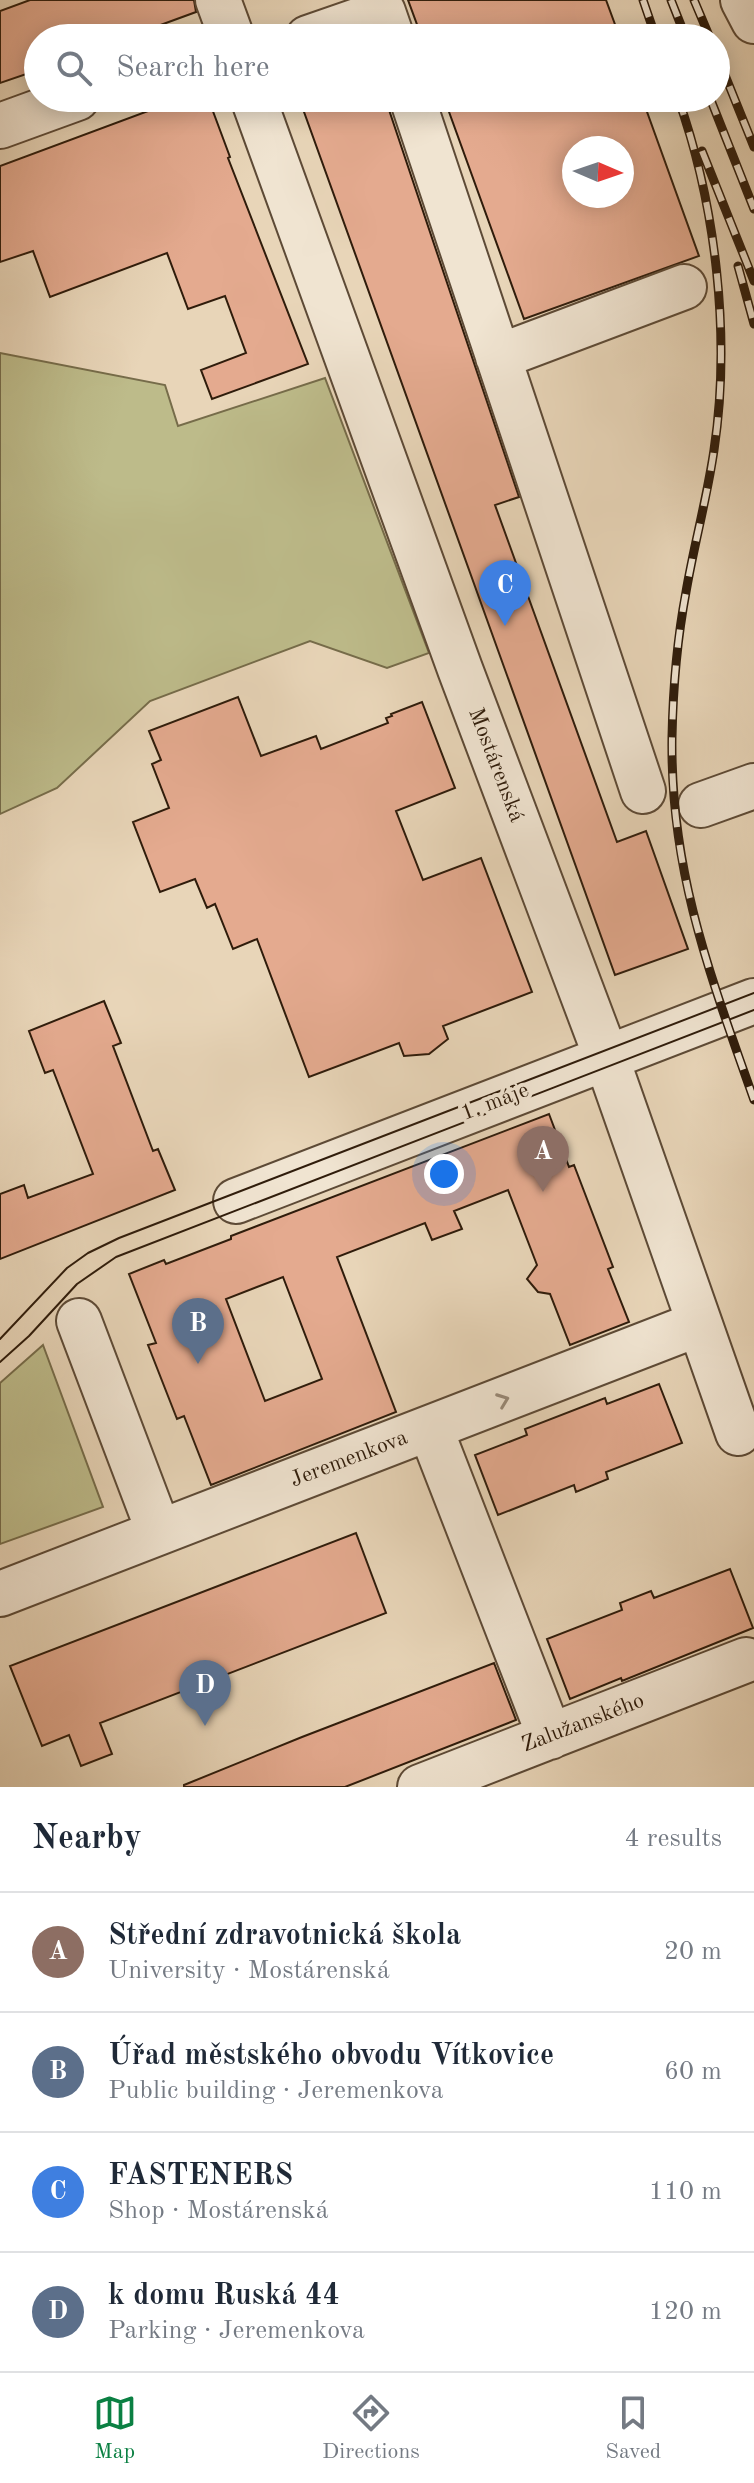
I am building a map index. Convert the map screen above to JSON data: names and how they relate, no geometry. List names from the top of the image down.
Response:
{
  "streets": {
    "street": [
      "Mostárenská",
      "1. máje",
      "Jeremenkova",
      "Zalužanského"
    ]
  },
  "crossings": [
    ["Mostárenská", "1. máje"],
    ["Mostárenská", "Jeremenkova"]
  ],
  "one_way": ["Jeremenkova"],
  "north": "right",
  "page": {
    "search": "Search here",
    "pins": [
      "C",
      "A",
      "B",
      "D"
    ],
    "heading": ["Nearby", "4 results"],
    "list": [
      {
        "mark": "A",
        "name": "Střední zdravotnická škola",
        "note": "University · Mostárenská",
        "value": "20 m"
      },
      {
        "mark": "B",
        "name": "Úřad městského obvodu Vítkovice",
        "note": "Public building · Jeremenkova",
        "value": "60 m"
      },
      {
        "mark": "C",
        "name": "FASTENERS",
        "note": "Shop · Mostárenská",
        "value": "110 m"
      },
      {
        "mark": "D",
        "name": "k domu Ruská 44",
        "note": "Parking · Jeremenkova",
        "value": "120 m"
      }
    ],
    "nav": ["Map", "Directions", "Saved"]
  }
}
